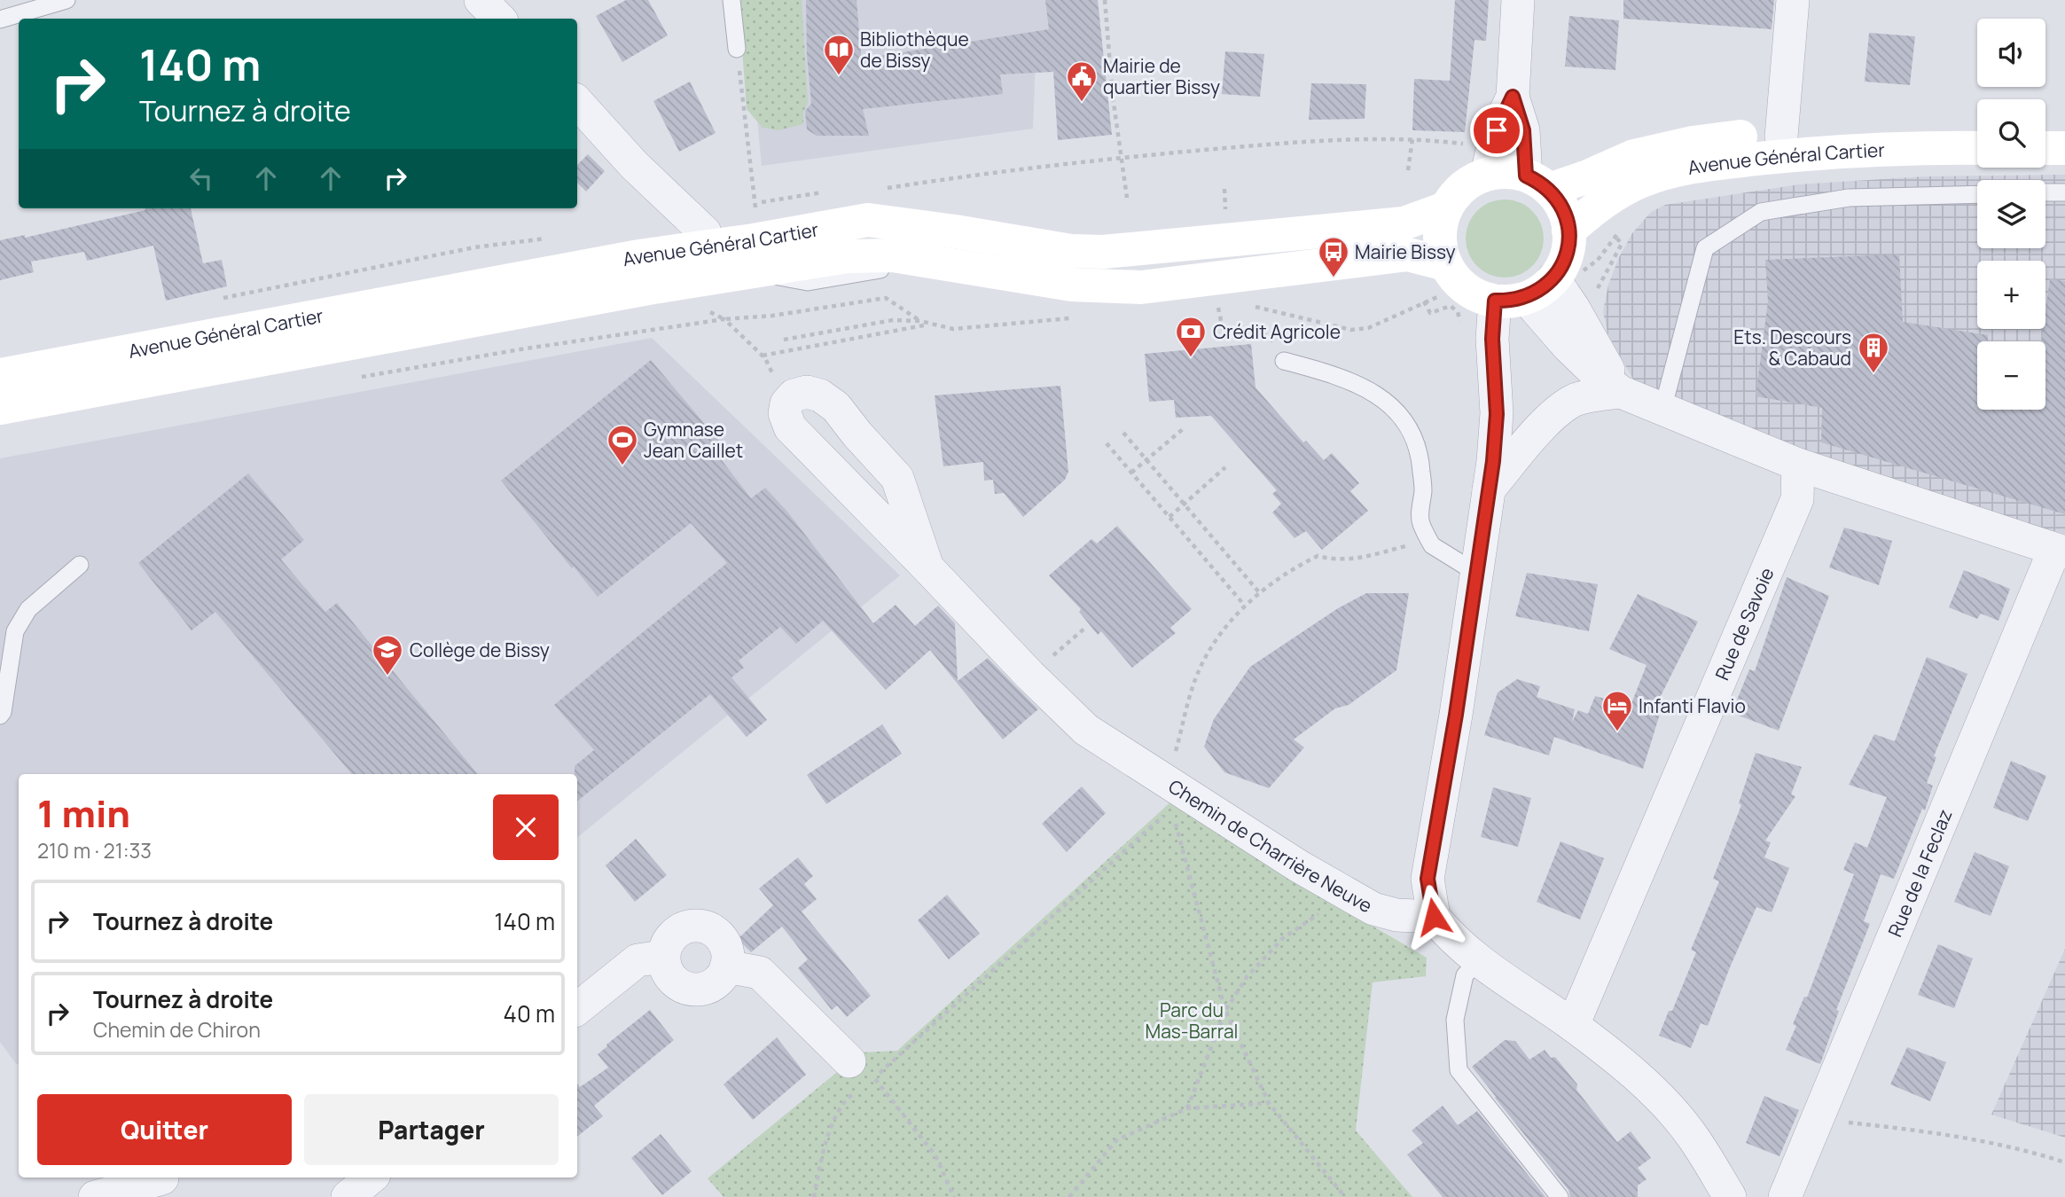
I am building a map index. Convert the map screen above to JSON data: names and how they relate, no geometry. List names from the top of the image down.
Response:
{
  "streets": {
    "main road": ["Avenue Général Cartier"],
    "street": ["Rue de Savoie", "Chemin de Charrière Neuve", "Rue de la Feclaz"]
  },
  "crossings": [
    ["Rue de Savoie", "Rue de la Feclaz"]
  ],
  "parks": ["Parc du Mas-Barral"],
  "places": {
    "library": ["Bibliothèque de Bissy"],
    "public building": ["Mairie de quartier Bissy"],
    "bus stop": ["Mairie Bissy"],
    "bank": ["Crédit Agricole"],
    "building": ["Ets. Descours & Cabaud"],
    "sports": ["Gymnase Jean Caillet"],
    "school or university": ["Collège de Bissy"],
    "hotel": ["Infanti Flavio"]
  },
  "page": {
    "map_buttons": ["+", "−"],
    "turn": ["140 m", "Tournez à droite"],
    "heading": ["1 min", "210 m · 21:33"],
    "list": [
      {
        "name": "Tournez à droite",
        "value": "140 m"
      },
      {
        "name": "Tournez à droite",
        "note": "Chemin de Chiron",
        "value": "40 m"
      }
    ],
    "buttons": ["Quitter", "Partager"]
  }
}
